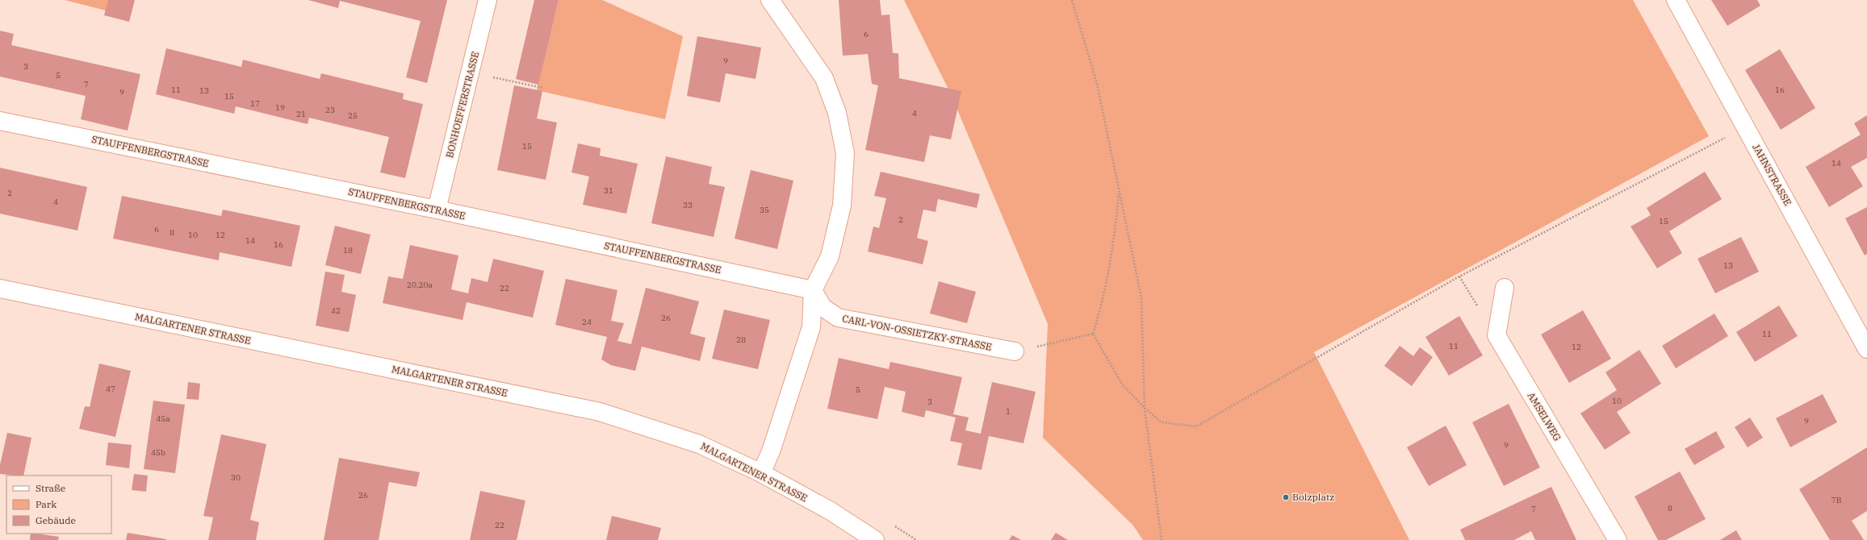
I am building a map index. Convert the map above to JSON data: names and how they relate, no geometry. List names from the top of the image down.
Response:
{
  "streets": {
    "street": [
      "BONHOEFFERSTRASSE",
      "STAUFFENBERGSTRASSE",
      "JAHNSTRASSE",
      "MALGARTENER STRASSE",
      "CARL-VON-OSSIETZKY-STRASSE",
      "AMSELWEG"
    ]
  },
  "crossings": [
    ["BONHOEFFERSTRASSE", "STAUFFENBERGSTRASSE"],
    ["STAUFFENBERGSTRASSE", "CARL-VON-OSSIETZKY-STRASSE"]
  ],
  "places": ["Bolzplatz"],
  "house_numbers": [
    "6",
    "9",
    "3",
    "5",
    "7",
    "11",
    "16",
    "13",
    "9",
    "15",
    "17",
    "19",
    "23",
    "4",
    "21",
    "25",
    "15",
    "14",
    "31",
    "2",
    "4",
    "33",
    "35",
    "2",
    "15",
    "6",
    "8",
    "10",
    "12",
    "14",
    "16",
    "18",
    "13",
    "20,20a",
    "22",
    "42",
    "26",
    "24",
    "11",
    "28",
    "11",
    "12",
    "47",
    "5",
    "10",
    "3",
    "1",
    "45a",
    "9",
    "9",
    "45b",
    "30",
    "26",
    "7B",
    "8",
    "7",
    "22"
  ],
  "legend": ["Straße", "Park", "Gebäude"]
}
